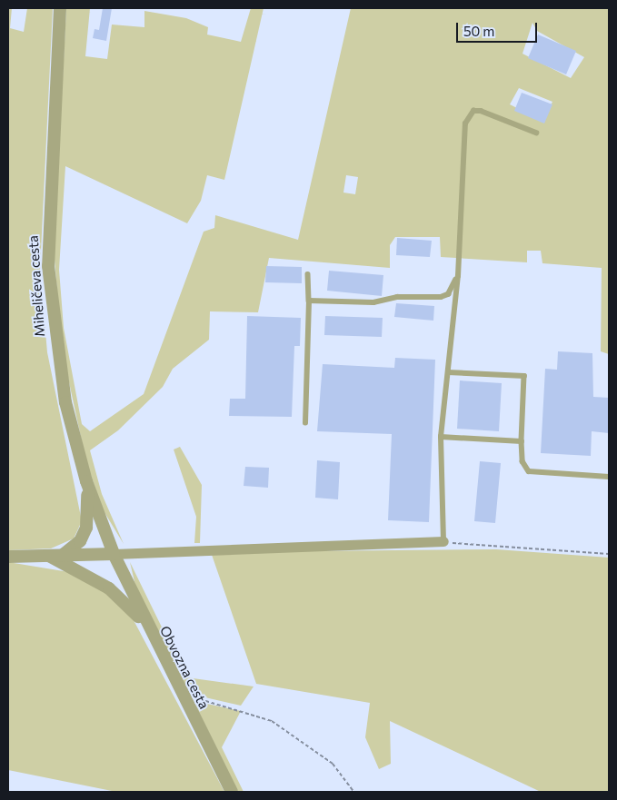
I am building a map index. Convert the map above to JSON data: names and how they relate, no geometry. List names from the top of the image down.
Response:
{
  "streets": {
    "street": ["Miheličeva cesta", "Obvozna cesta"]
  },
  "crossings": [
    ["Miheličeva cesta", "Obvozna cesta"]
  ],
  "scale_bar": "50 m"
}
